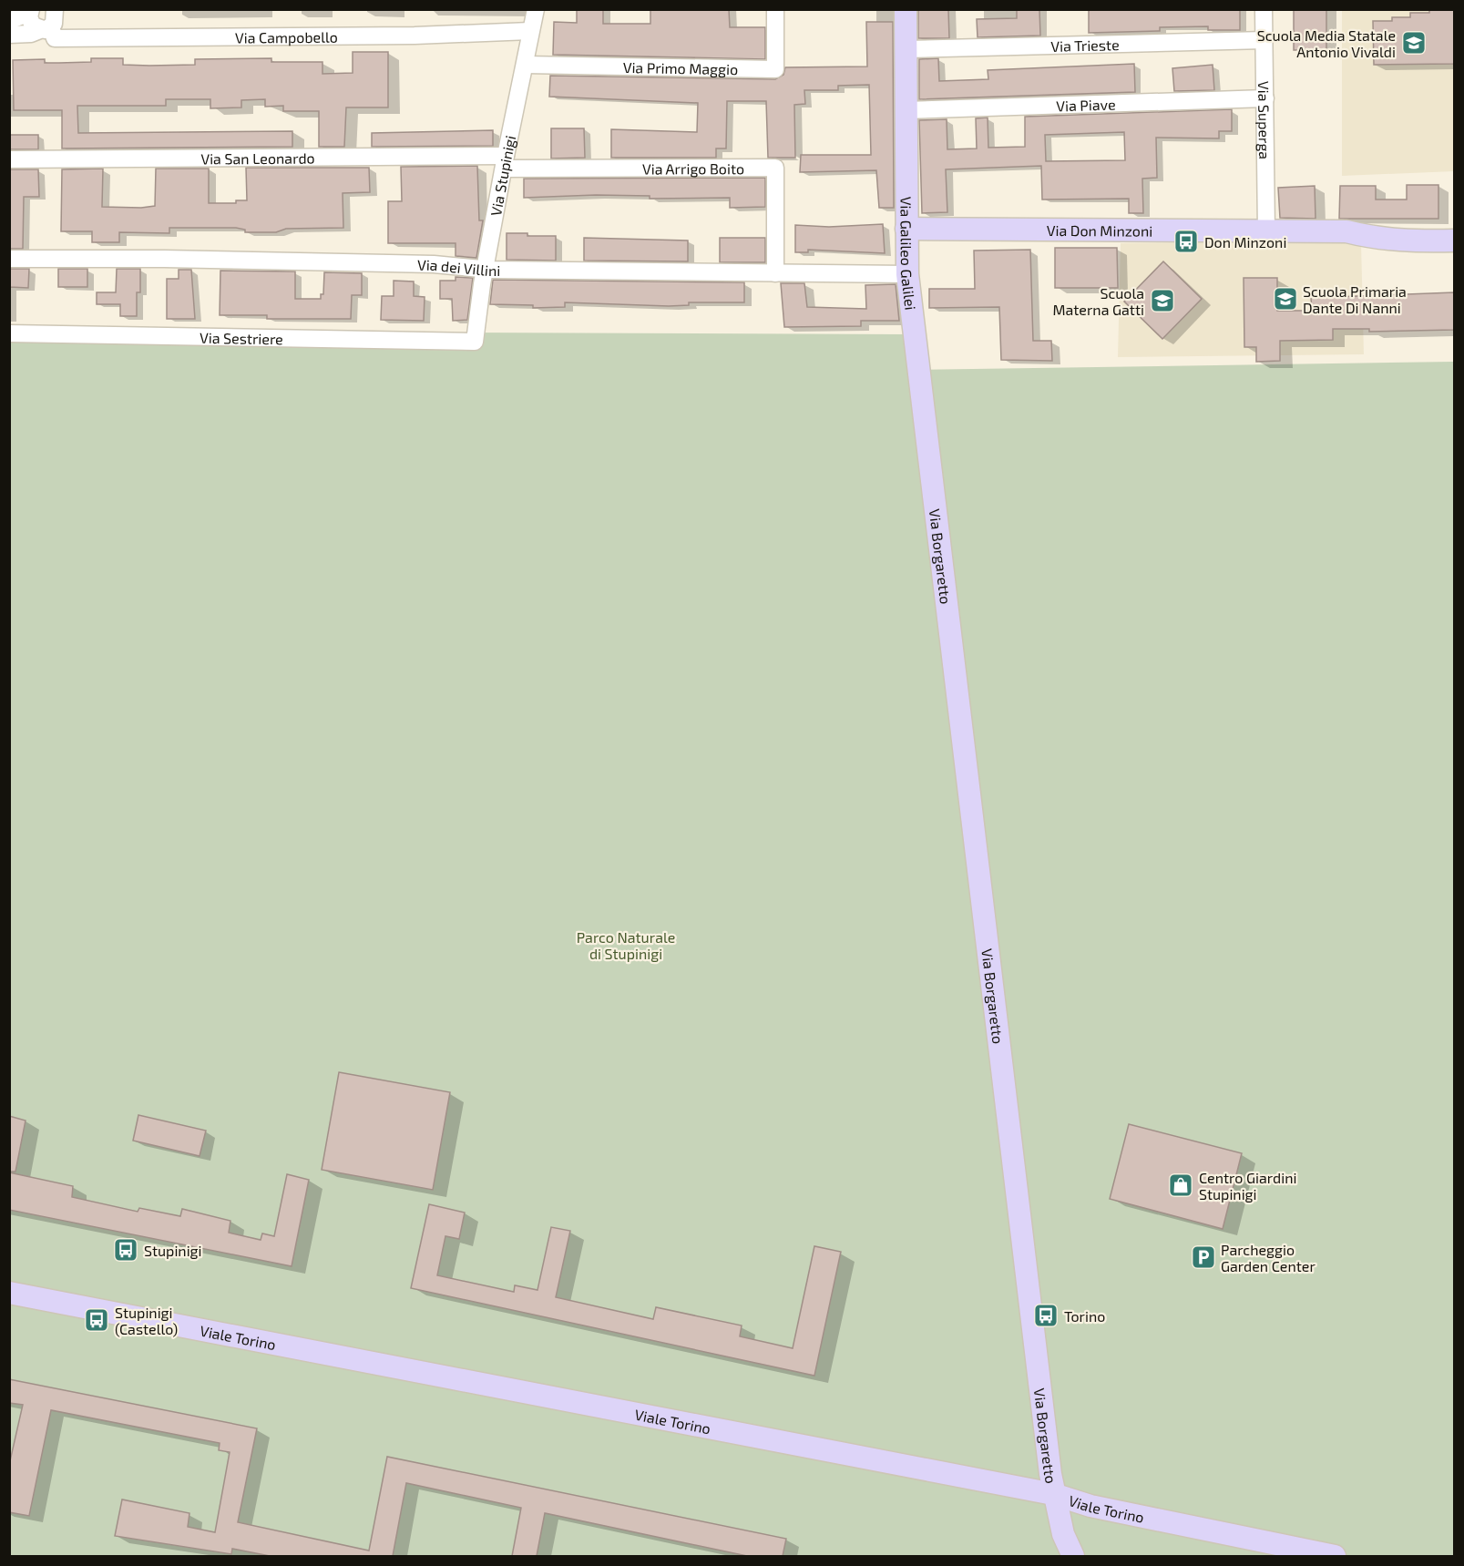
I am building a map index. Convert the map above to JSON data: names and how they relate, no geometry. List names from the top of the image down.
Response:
{
  "streets": {
    "street": [
      "Via Campobello",
      "Via Trieste",
      "Via Primo Maggio",
      "Via Piave",
      "Via Superga",
      "Via San Leonardo",
      "Via Arrigo Boito",
      "Via Stupinigi",
      "Via Don Minzoni",
      "Via Galileo Galilei",
      "Via dei Villini",
      "Via Sestriere",
      "Via Borgaretto",
      "Viale Torino"
    ]
  },
  "crossings": [
    ["Via Campobello", "Via Stupinigi"],
    ["Via Trieste", "Via Superga"],
    ["Via Trieste", "Via Galileo Galilei"],
    ["Via Primo Maggio", "Via Stupinigi"],
    ["Via Piave", "Via Superga"],
    ["Via Piave", "Via Galileo Galilei"],
    ["Via Superga", "Via Don Minzoni"],
    ["Via San Leonardo", "Via Arrigo Boito"],
    ["Via San Leonardo", "Via Stupinigi"],
    ["Via Arrigo Boito", "Via Stupinigi"],
    ["Via Arrigo Boito", "Via dei Villini"],
    ["Via Stupinigi", "Via dei Villini"],
    ["Via Stupinigi", "Via Sestriere"],
    ["Via Don Minzoni", "Via Galileo Galilei"],
    ["Via Galileo Galilei", "Via dei Villini"],
    ["Via Galileo Galilei", "Via Borgaretto"],
    ["Via Borgaretto", "Viale Torino"]
  ],
  "parks": ["Parco Naturale di Stupinigi"],
  "places": {
    "school or university": ["Scuola Media Statale Antonio Vivaldi", "Scuola Primaria Dante Di Nanni", "Scuola Materna Gatti"],
    "bus stop": [
      "Don Minzoni",
      "Stupinigi",
      "Torino",
      "Stupinigi (Castello)"
    ],
    "shop": ["Centro Giardini Stupinigi"],
    "parking": ["Parcheggio Garden Center"]
  }
}
